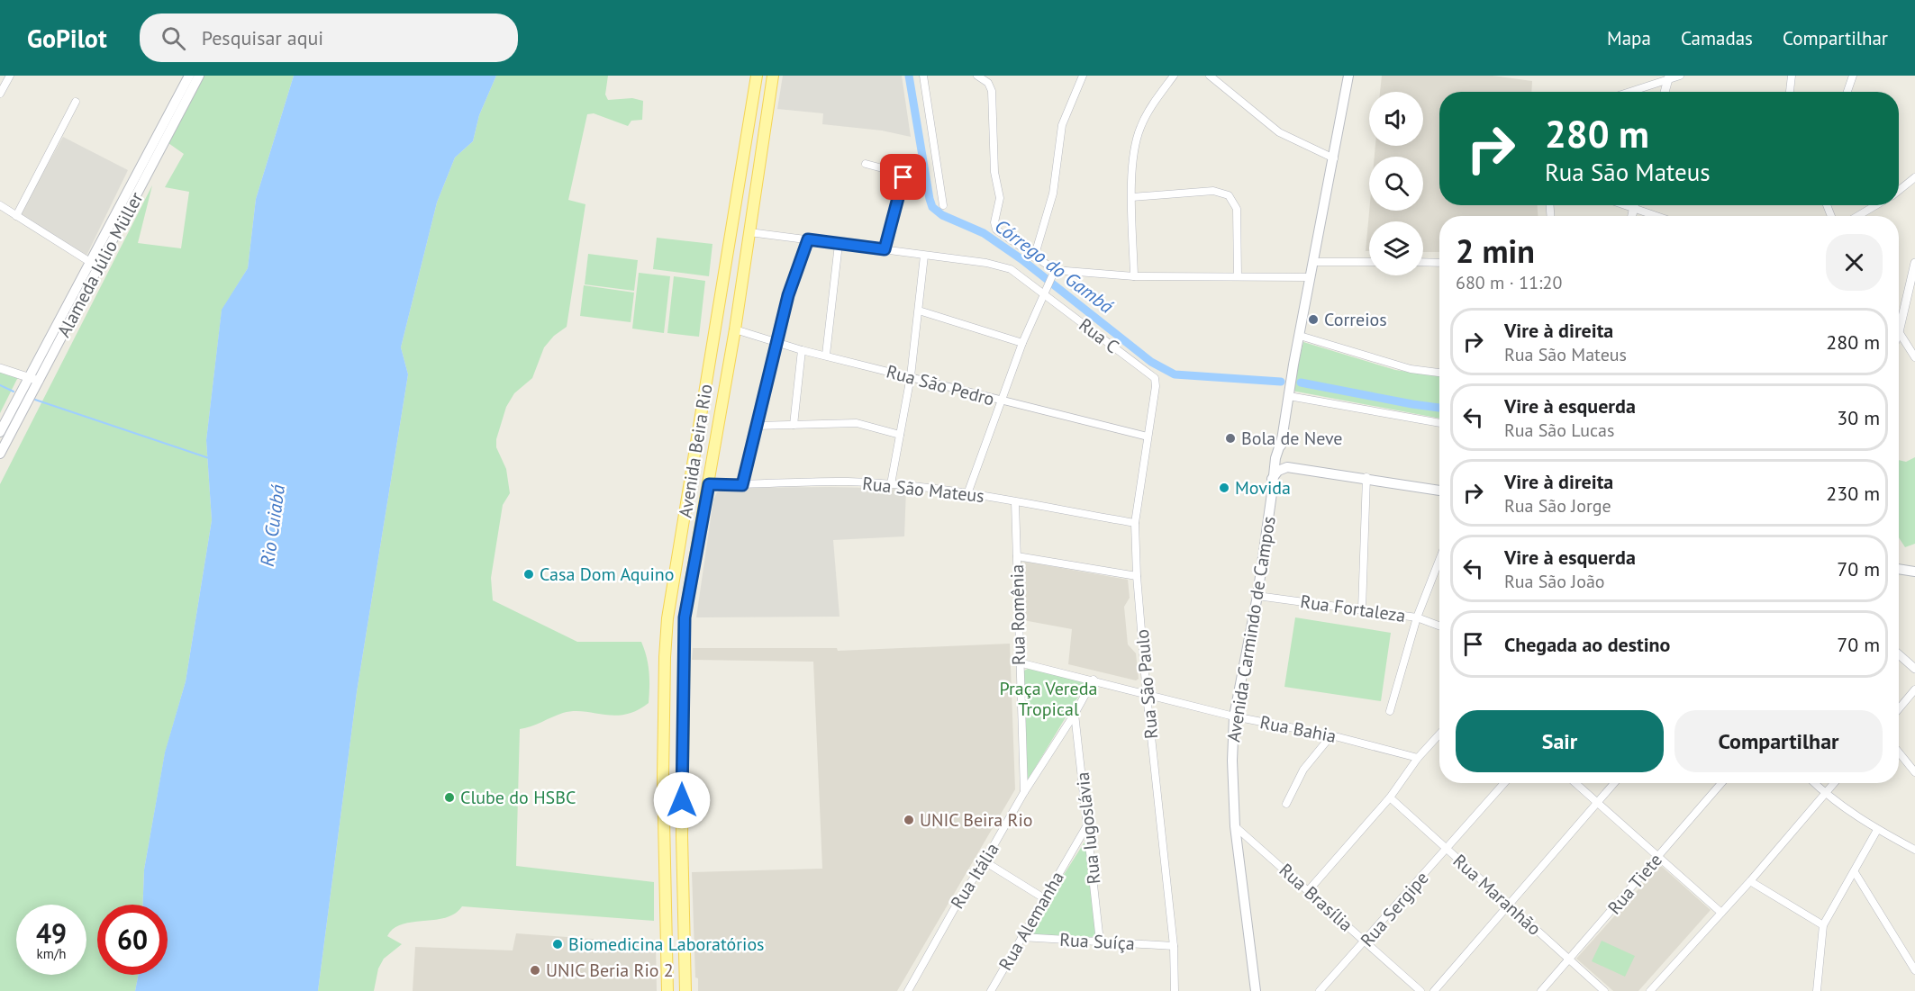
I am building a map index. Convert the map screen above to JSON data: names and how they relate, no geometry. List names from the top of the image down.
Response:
{
  "streets": {
    "main road": ["Alameda Júlio Müller", "Avenida Beira Rio", "Avenida Carmindo de Campos"],
    "street": [
      "Rua C",
      "Rua São Pedro",
      "Rua São Mateus",
      "Rua Fortaleza",
      "Rua Romênia",
      "Rua São Paulo",
      "Rua Bahia",
      "Rua Iugoslávia",
      "Rua Itália",
      "Rua Tiete",
      "Rua Maranhão",
      "Rua Brasília",
      "Rua Sergipe",
      "Rua Alemanha",
      "Rua Suíça"
    ]
  },
  "crossings": [
    ["Rua C", "Avenida Beira Rio"],
    ["Rua C", "Rua São Paulo"],
    ["Rua São Pedro", "Avenida Beira Rio"],
    ["Rua São Pedro", "Rua São Paulo"],
    ["Avenida Beira Rio", "Rua São Mateus"],
    ["Rua São Mateus", "Rua Romênia"],
    ["Rua São Mateus", "Rua São Paulo"],
    ["Rua Fortaleza", "Avenida Carmindo de Campos"],
    ["Rua Romênia", "Rua Itália"],
    ["Avenida Carmindo de Campos", "Rua Bahia"],
    ["Avenida Carmindo de Campos", "Rua Brasília"],
    ["Rua São Paulo", "Rua Bahia"],
    ["Rua São Paulo", "Rua Suíça"],
    ["Rua Iugoslávia", "Rua Itália"],
    ["Rua Iugoslávia", "Rua Alemanha"],
    ["Rua Iugoslávia", "Rua Suíça"],
    ["Rua Tiete", "Rua Maranhão"],
    ["Rua Maranhão", "Rua Sergipe"],
    ["Rua Brasília", "Rua Sergipe"],
    ["Rua Alemanha", "Rua Suíça"]
  ],
  "water": ["Córrego do Gambá", "Rio Cuiabá"],
  "parks": ["Praça Vereda Tropical"],
  "places": [
    "Correios",
    "Bola de Neve",
    "Movida",
    "Casa Dom Aquino",
    "Clube do HSBC",
    "UNIC Beira Rio",
    "Biomedicina Laboratórios",
    "UNIC Beria Rio 2"
  ],
  "page": {
    "header": "GoPilot",
    "search": "Pesquisar aqui",
    "nav": ["Mapa", "Camadas", "Compartilhar"],
    "turn": ["280 m", "Rua São Mateus"],
    "heading": ["2 min", "680 m · 11:20"],
    "list": [
      {
        "name": "Vire à direita",
        "note": "Rua São Mateus",
        "value": "280 m"
      },
      {
        "name": "Vire à esquerda",
        "note": "Rua São Lucas",
        "value": "30 m"
      },
      {
        "name": "Vire à direita",
        "note": "Rua São Jorge",
        "value": "230 m"
      },
      {
        "name": "Vire à esquerda",
        "note": "Rua São João",
        "value": "70 m"
      },
      {
        "name": "Chegada ao destino",
        "value": "70 m"
      }
    ],
    "buttons": ["Sair", "Compartilhar"],
    "speed": "49 km/h",
    "limit": "60"
  }
}
